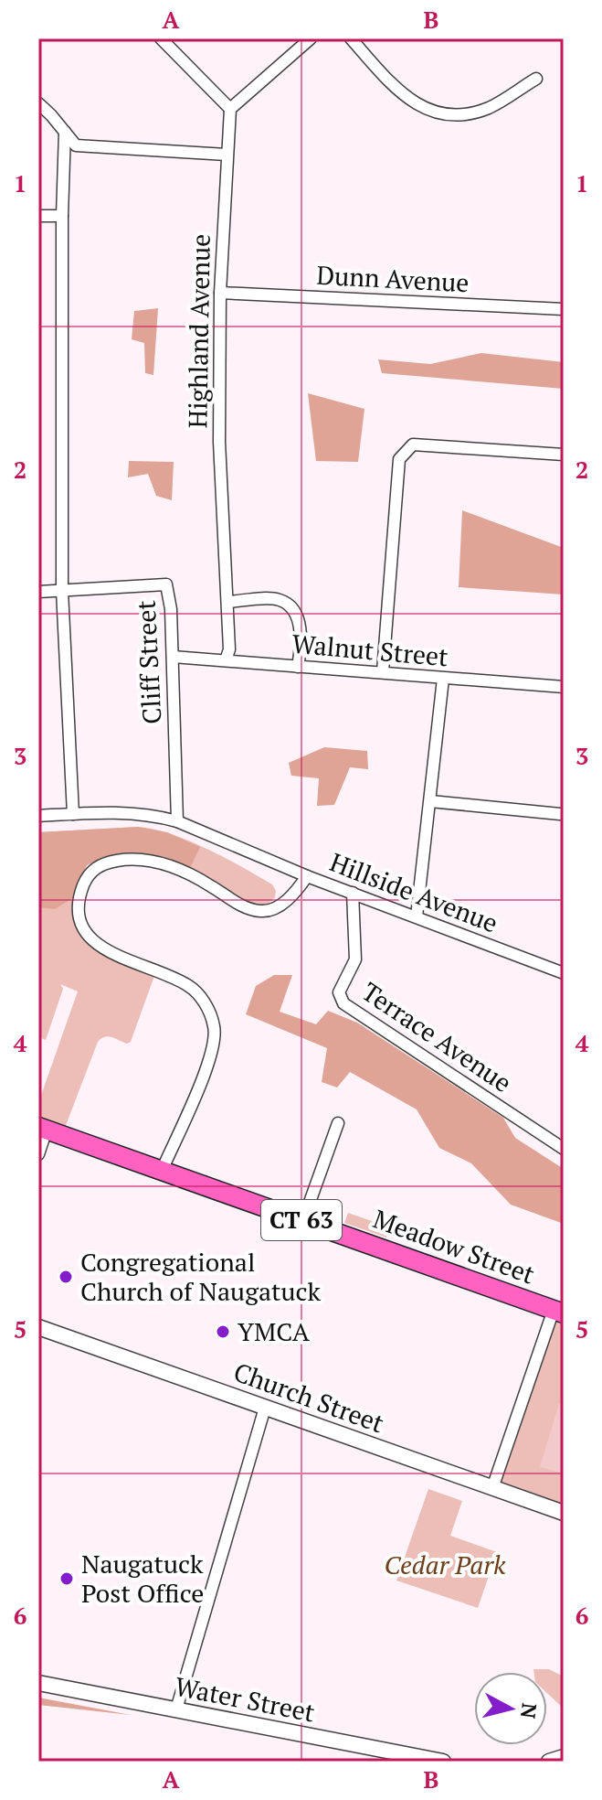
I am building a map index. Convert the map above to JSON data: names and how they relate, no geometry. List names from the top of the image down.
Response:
{
  "streets": {
    "main road": ["CT 63", "Meadow Street"],
    "street": [
      "Dunn Avenue",
      "Highland Avenue",
      "Walnut Street",
      "Cliff Street",
      "Hillside Avenue",
      "Terrace Avenue",
      "Church Street",
      "Water Street"
    ]
  },
  "crossings": [
    ["Dunn Avenue", "Highland Avenue"],
    ["Highland Avenue", "Walnut Street"],
    ["Walnut Street", "Cliff Street"],
    ["Hillside Avenue", "Terrace Avenue"],
    ["Hillside Avenue", "Meadow Street"]
  ],
  "parks": ["Cedar Park"],
  "places": ["Congregational Church of Naugatuck", "YMCA", "Naugatuck Post Office"],
  "north": "right",
  "grid": {
    "columns": ["A", "B"],
    "rows": [
      "1",
      "2",
      "3",
      "4",
      "5",
      "6"
    ]
  }
}
